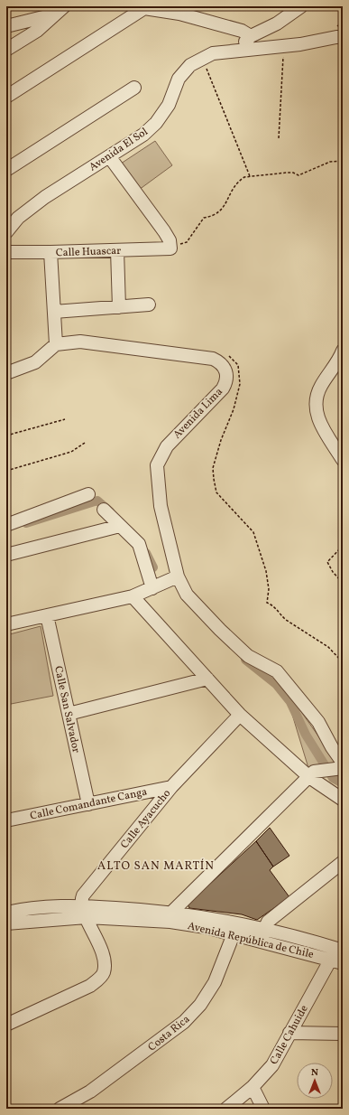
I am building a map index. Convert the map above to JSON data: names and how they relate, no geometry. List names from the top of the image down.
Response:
{
  "streets": {
    "street": [
      "Avenida El Sol",
      "Calle Huascar",
      "Avenida Lima",
      "Calle San Salvador",
      "Calle Comandante Canga",
      "Calle Ayacucho",
      "Avenida República de Chile",
      "Costa Rica",
      "Calle Cahuide"
    ]
  },
  "crossings": [
    ["Calle San Salvador", "Calle Comandante Canga"],
    ["Calle Comandante Canga", "Calle Ayacucho"],
    ["Calle Ayacucho", "Avenida República de Chile"],
    ["Avenida República de Chile", "Costa Rica"],
    ["Avenida República de Chile", "Calle Cahuide"]
  ],
  "districts": ["ALTO SAN MARTÍN"],
  "north": "top"
}
